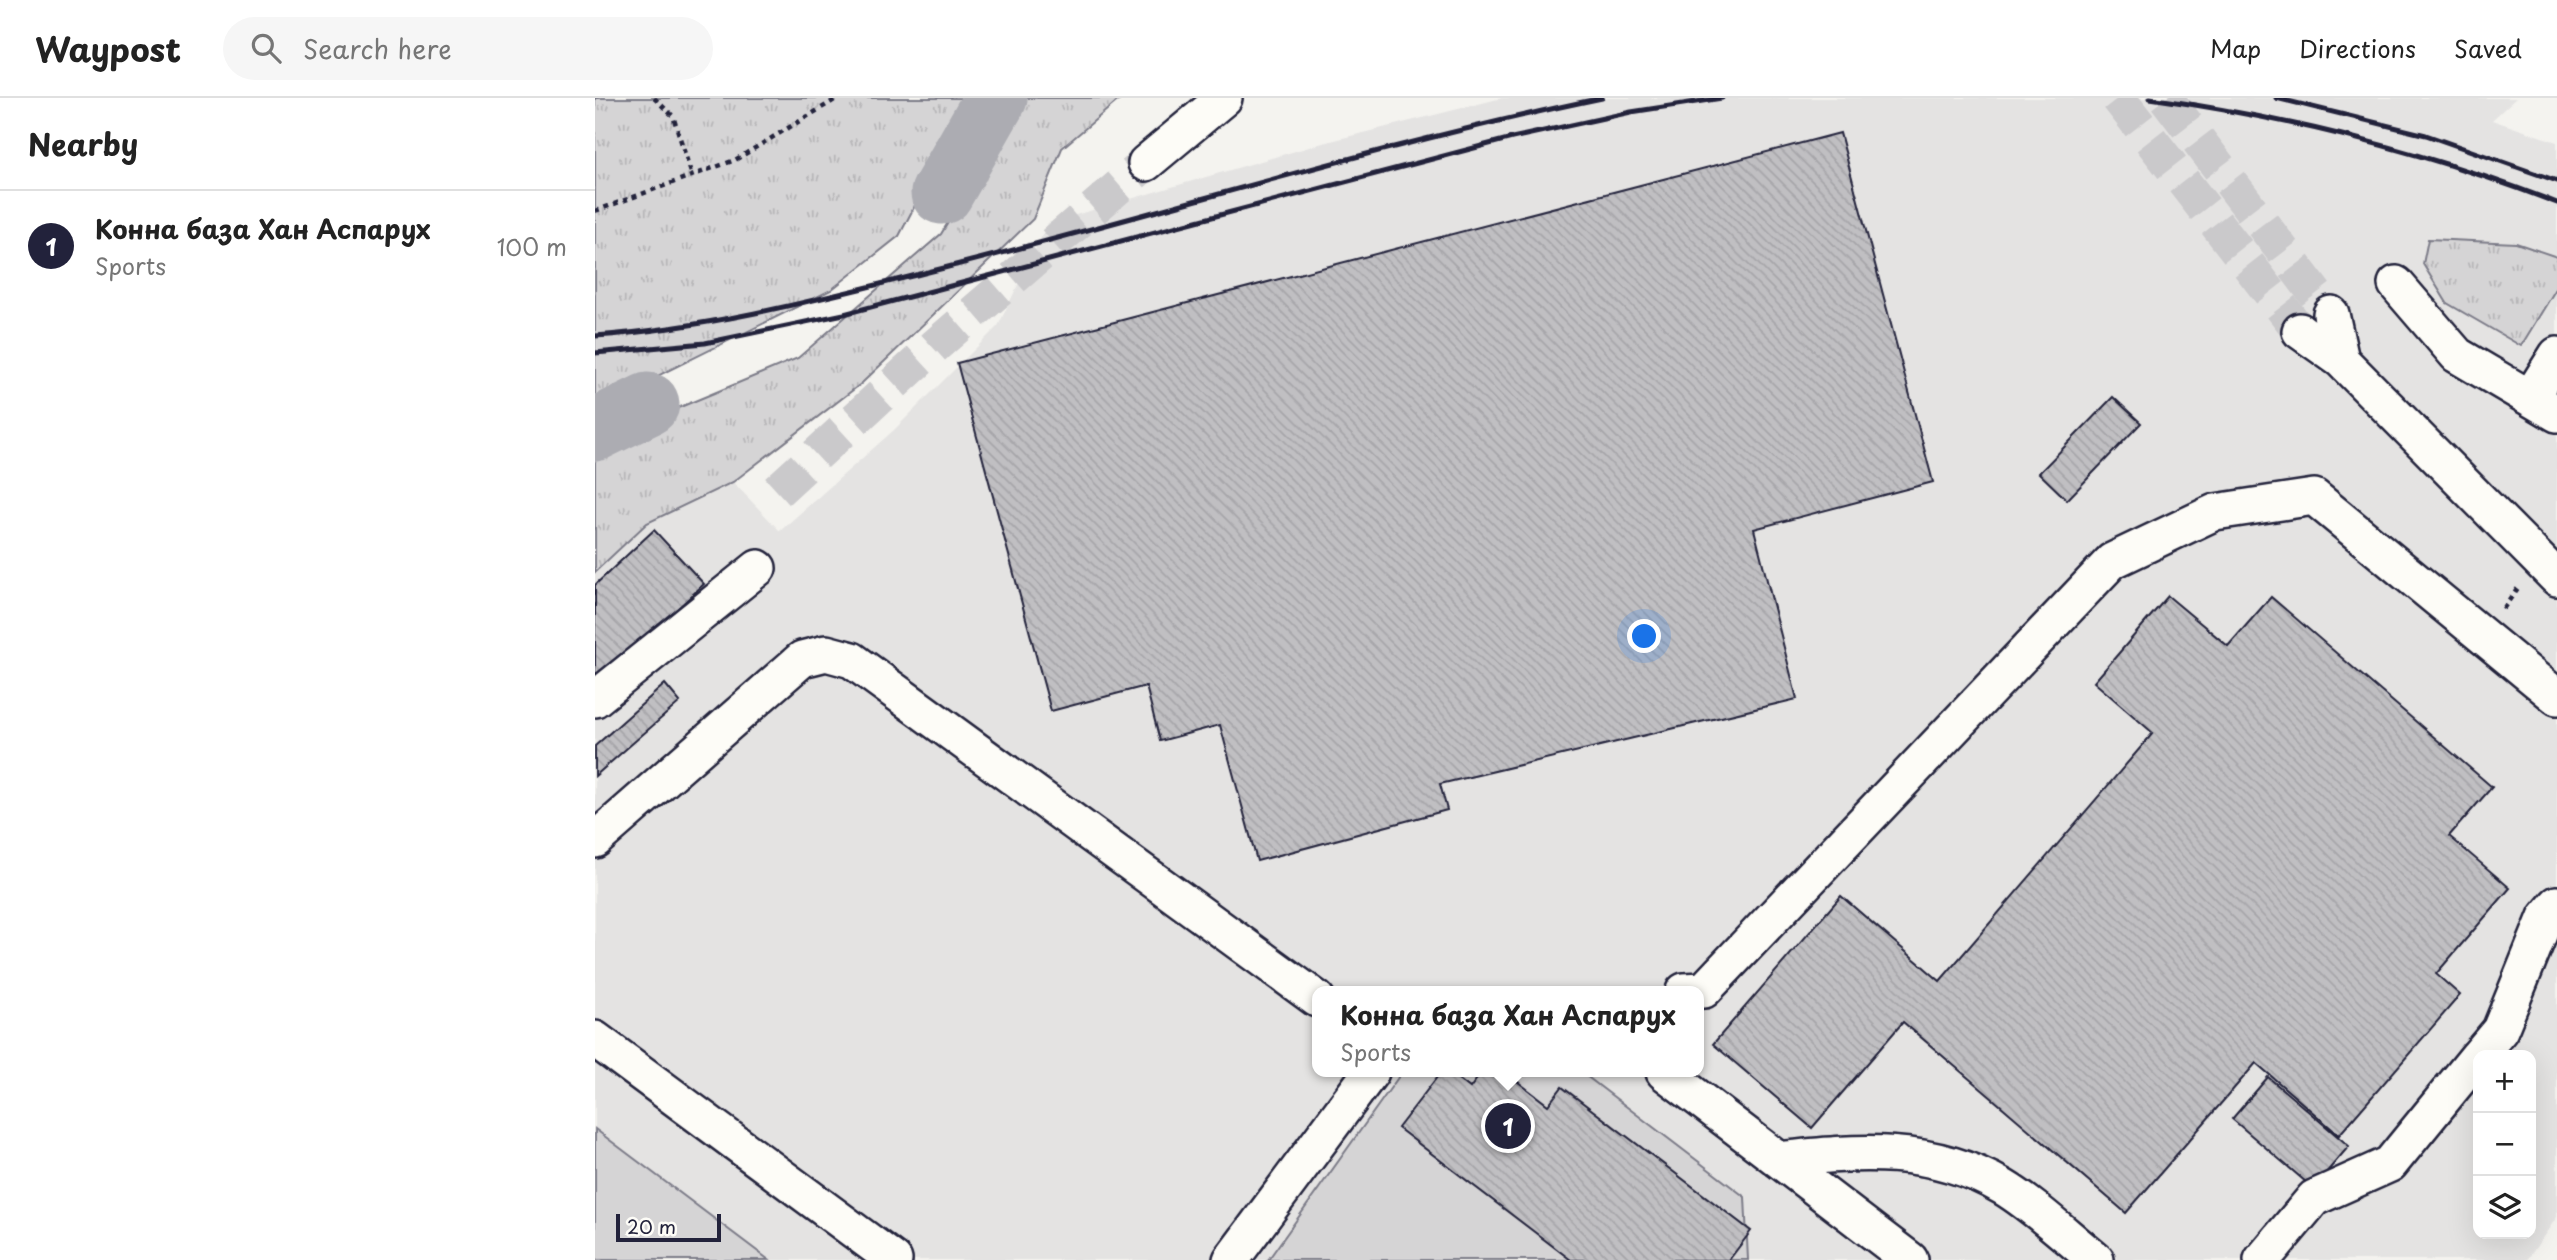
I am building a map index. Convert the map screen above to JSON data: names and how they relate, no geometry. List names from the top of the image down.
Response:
{
  "scale_bar": "20 m",
  "page": {
    "header": "Waypost",
    "search": "Search here",
    "nav": ["Map", "Directions", "Saved"],
    "heading": "Nearby",
    "list": [
      {
        "mark": "1",
        "name": "Конна база Хан Аспарух",
        "note": "Sports",
        "value": "100 m"
      }
    ],
    "popup": ["Конна база Хан Аспарух", "Sports"],
    "map_buttons": ["+", "−"],
    "pins": "1",
    "scale": "20 m"
  }
}
